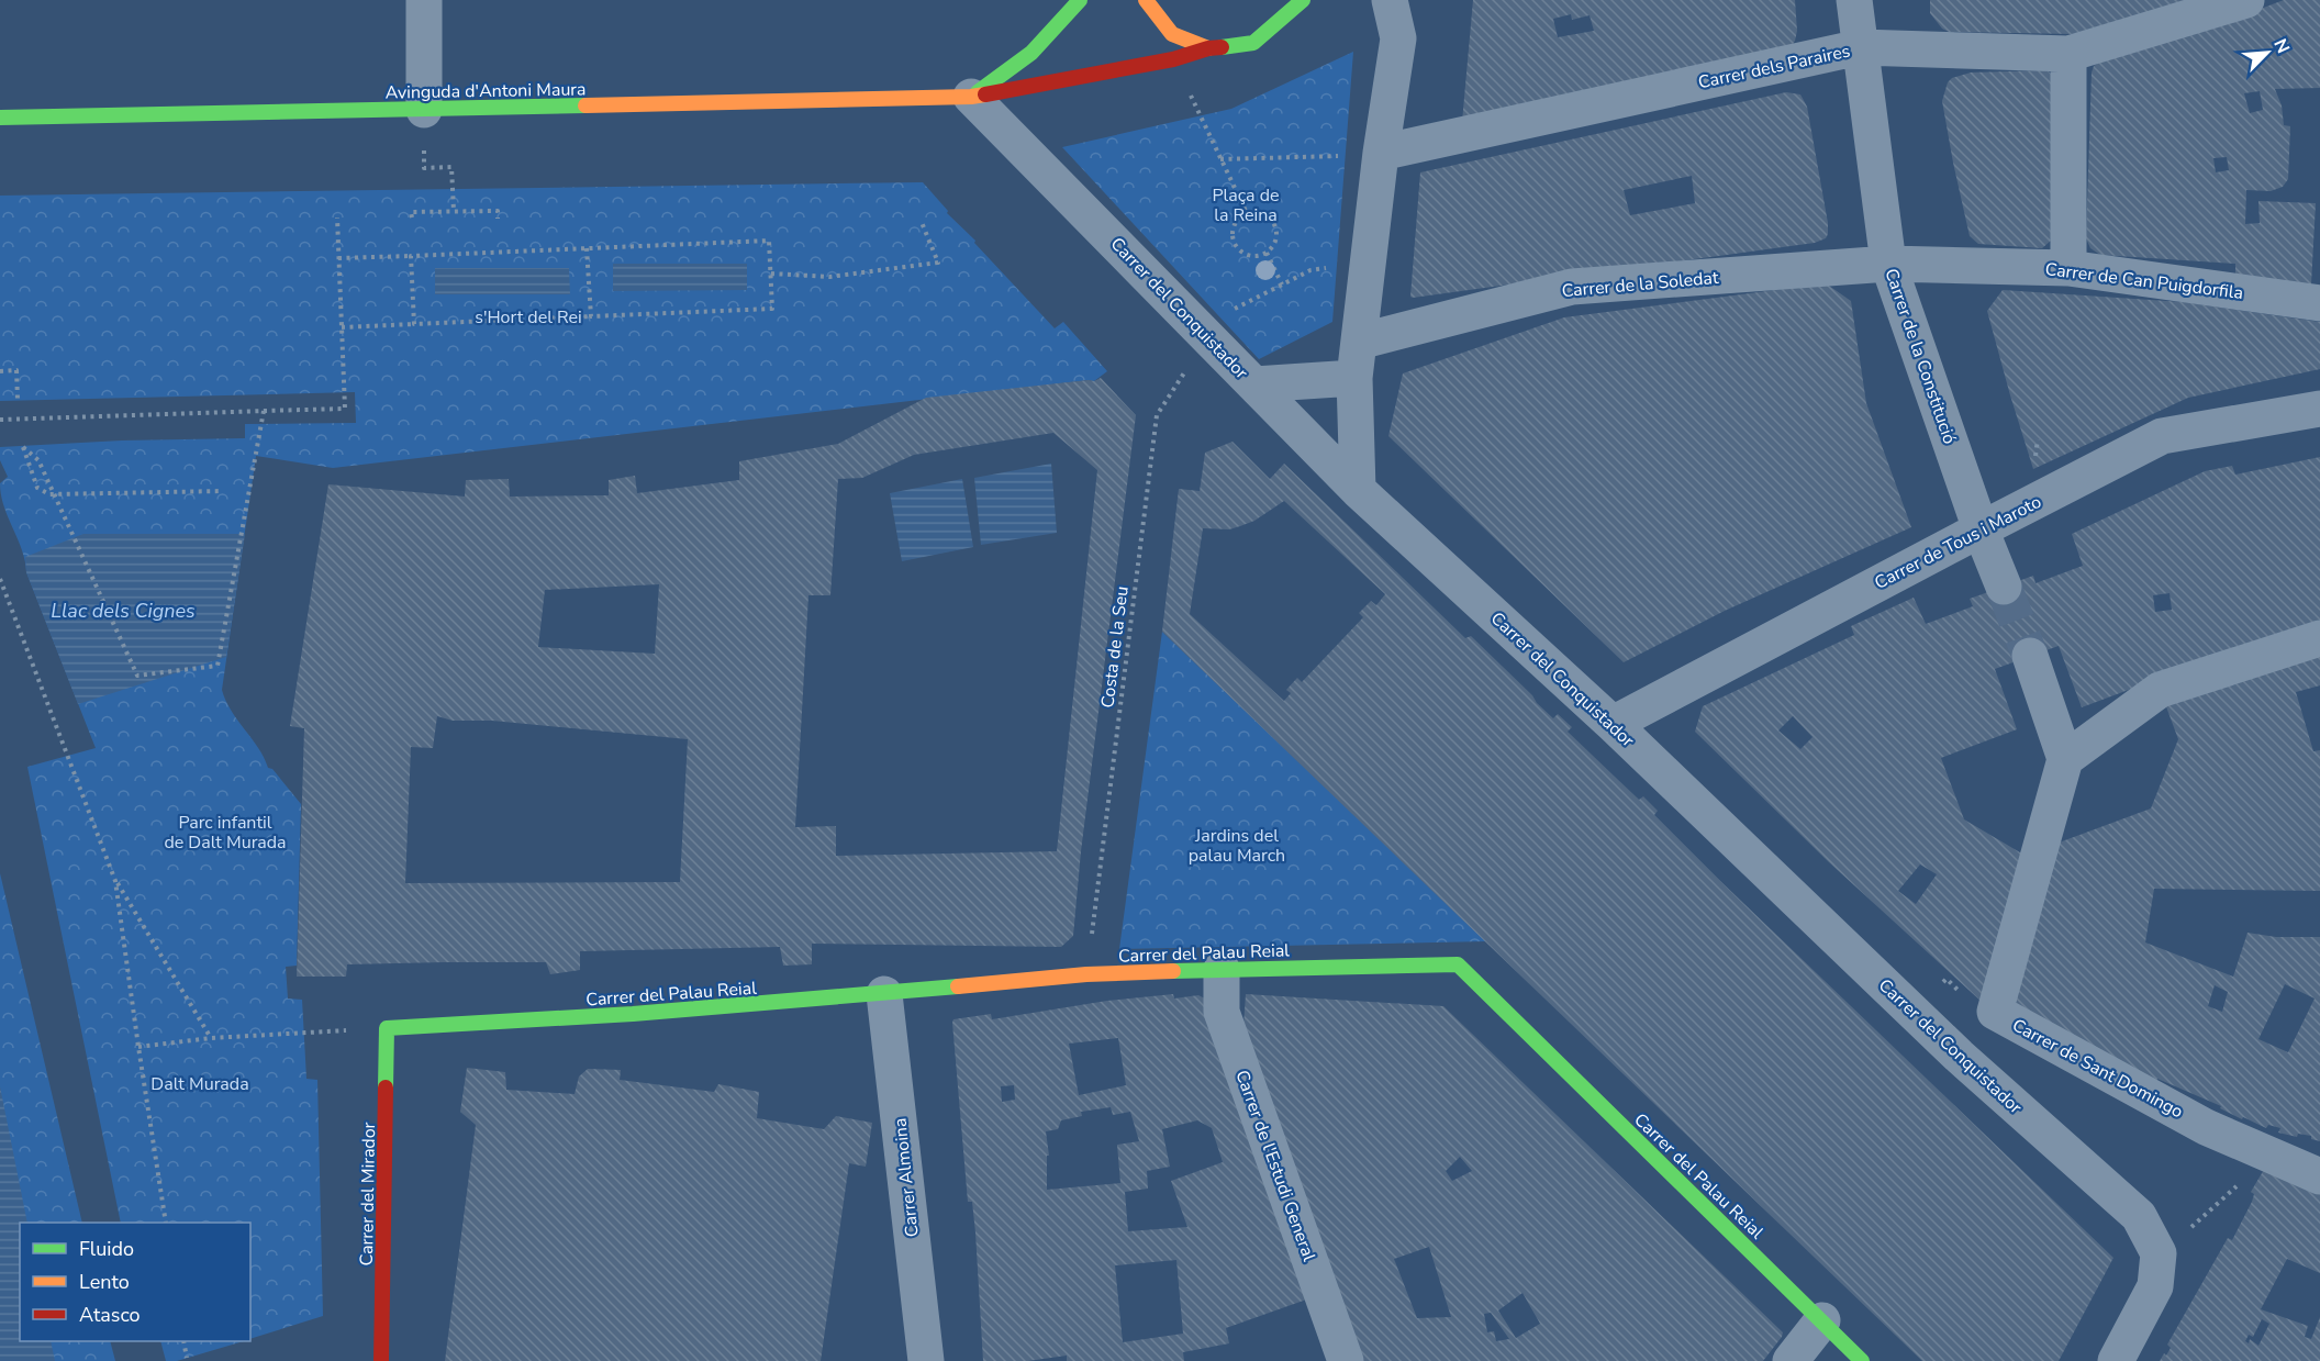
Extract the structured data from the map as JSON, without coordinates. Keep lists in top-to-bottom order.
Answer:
{
  "streets": {
    "street": [
      "Carrer dels Paraires",
      "Avinguda d'Antoni Maura",
      "Carrer de Can Puigdorfila",
      "Carrer de la Soledat",
      "Carrer del Conquistador",
      "Carrer de la Constitució",
      "Carrer de Tous i Maroto",
      "Carrer del Palau Reial",
      "Carrer de Sant Domingo",
      "Carrer de l'Estudi General",
      "Carrer Almoina",
      "Carrer del Mirador"
    ],
    "path": ["Costa de la Seu"]
  },
  "crossings": [
    ["Carrer dels Paraires", "Carrer de la Constitució"],
    ["Avinguda d'Antoni Maura", "Carrer del Conquistador"],
    ["Carrer de Can Puigdorfila", "Carrer de la Soledat"],
    ["Carrer de Can Puigdorfila", "Carrer de la Constitució"],
    ["Carrer de la Soledat", "Carrer de la Constitució"],
    ["Carrer del Conquistador", "Carrer de Tous i Maroto"],
    ["Carrer del Conquistador", "Costa de la Seu"],
    ["Carrer de la Constitució", "Carrer de Tous i Maroto"],
    ["Costa de la Seu", "Carrer del Palau Reial"],
    ["Carrer del Palau Reial", "Carrer de l'Estudi General"],
    ["Carrer del Palau Reial", "Carrer Almoina"],
    ["Carrer del Palau Reial", "Carrer del Mirador"]
  ],
  "water": ["Llac dels Cignes"],
  "parks": [
    "Plaça de la Reina",
    "s'Hort del Rei",
    "Parc infantil de Dalt Murada",
    "Jardins del palau March",
    "Dalt Murada"
  ],
  "legend": ["Fluido", "Lento", "Atasco"],
  "north": "top right"
}
